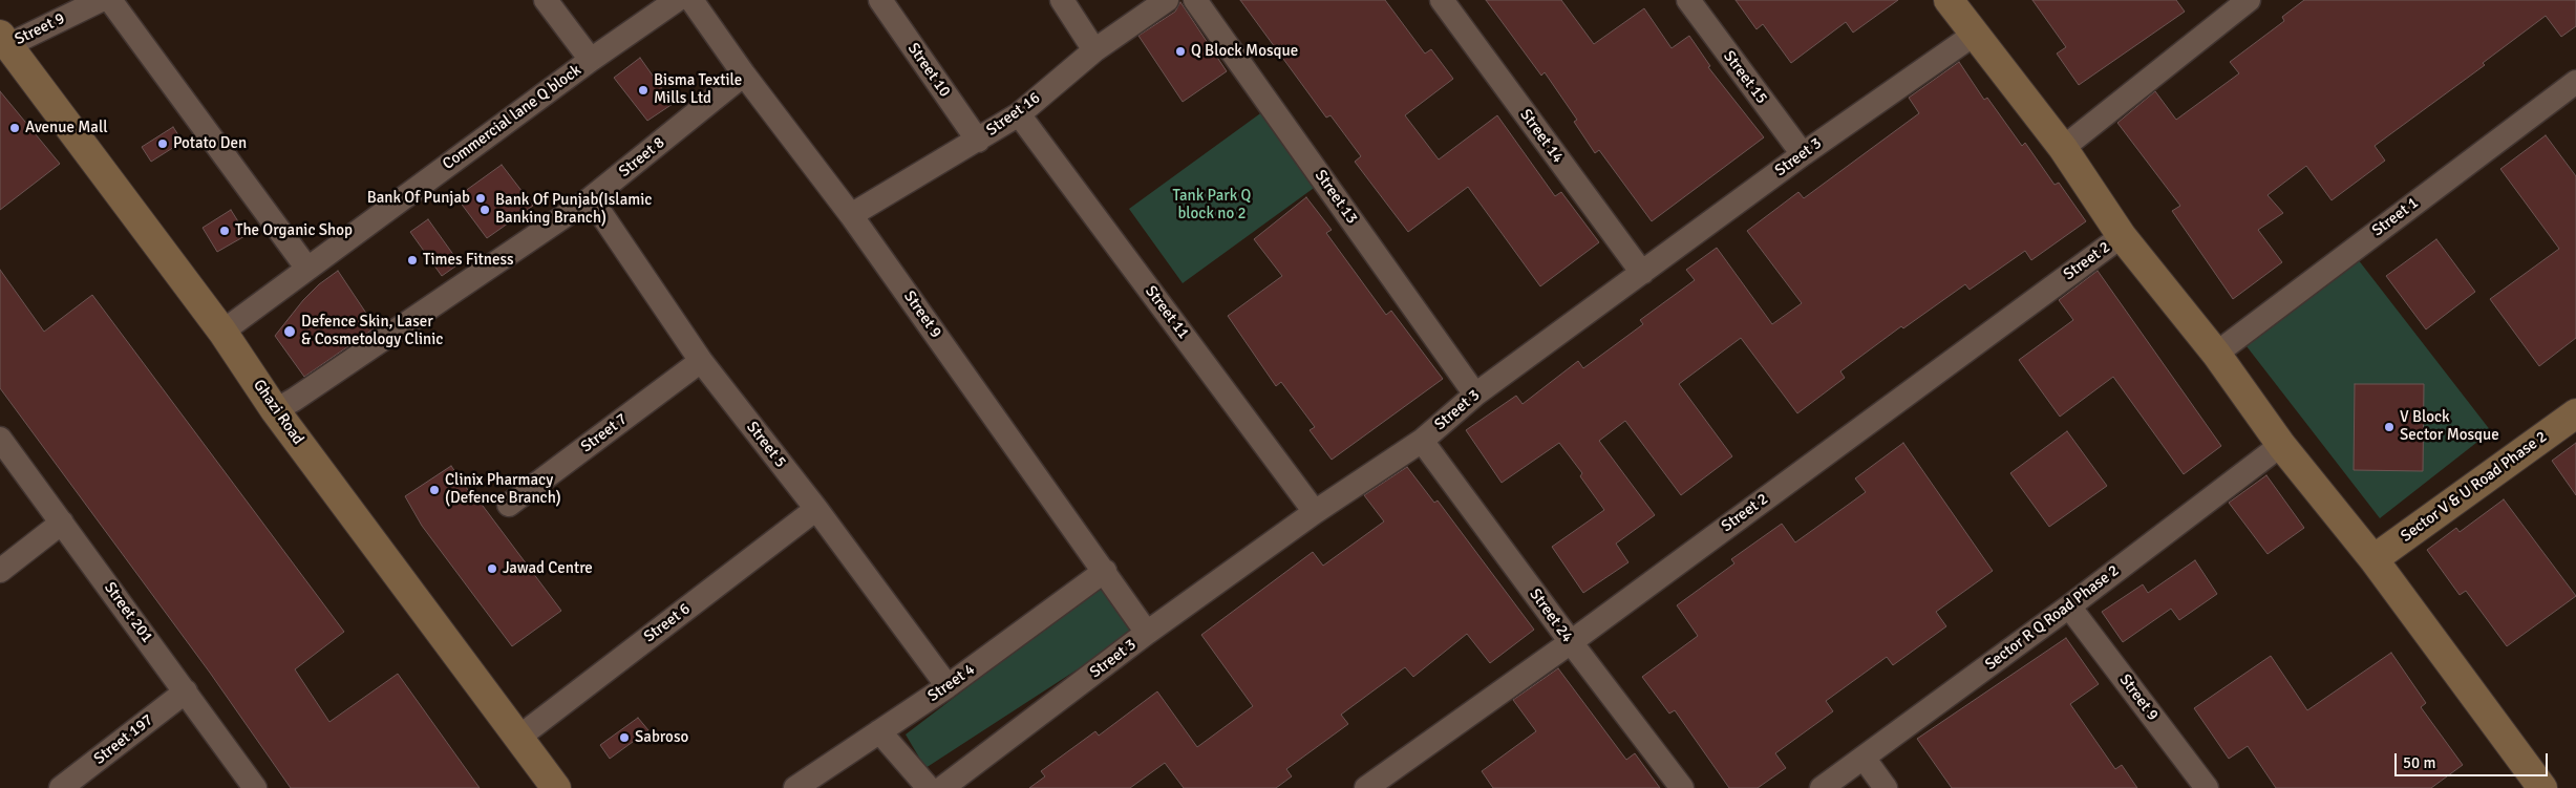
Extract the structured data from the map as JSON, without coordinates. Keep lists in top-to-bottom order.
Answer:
{
  "streets": {
    "street": [
      "Street 9",
      "Street 10",
      "Street 15",
      "Street 16",
      "Commercial lane Q block",
      "Street 14",
      "Street 8",
      "Street 3",
      "Street 13",
      "Street 1",
      "Street 2",
      "Street 11",
      "Ghazi Road",
      "Street 7",
      "Street 5",
      "Sector V & U Road Phase 2",
      "Street 201",
      "Street 24",
      "Sector R Q Road Phase 2",
      "Street 6",
      "Street 4",
      "Street 197"
    ]
  },
  "crossings": [
    ["Street 9", "Street 16"],
    ["Street 9", "Street 8"],
    ["Street 9", "Street 3"],
    ["Street 9", "Ghazi Road"],
    ["Street 9", "Sector R Q Road Phase 2"],
    ["Street 9", "Street 4"],
    ["Street 10", "Street 16"],
    ["Street 15", "Street 3"],
    ["Street 16", "Street 11"],
    ["Commercial lane Q block", "Ghazi Road"],
    ["Street 14", "Street 3"],
    ["Street 8", "Ghazi Road"],
    ["Street 8", "Street 5"],
    ["Street 3", "Street 13"],
    ["Street 3", "Street 11"],
    ["Street 3", "Street 24"],
    ["Street 2", "Street 24"],
    ["Ghazi Road", "Street 6"],
    ["Street 7", "Street 5"],
    ["Street 5", "Street 6"],
    ["Street 5", "Street 4"],
    ["Street 201", "Street 197"]
  ],
  "parks": ["Tank Park Q block no 2"],
  "places": [
    "Q Block Mosque",
    "Bisma Textile Mills Ltd",
    "Avenue Mall",
    "Potato Den",
    "Bank Of Punjab",
    "Bank Of Punjab(Islamic Banking Branch)",
    "The Organic Shop",
    "Times Fitness",
    "Defence Skin, Laser & Cosmetology Clinic",
    "V Block Sector Mosque",
    "Clinix Pharmacy (Defence Branch)",
    "Jawad Centre",
    "Sabroso"
  ],
  "scale_bar": "50 m"
}
